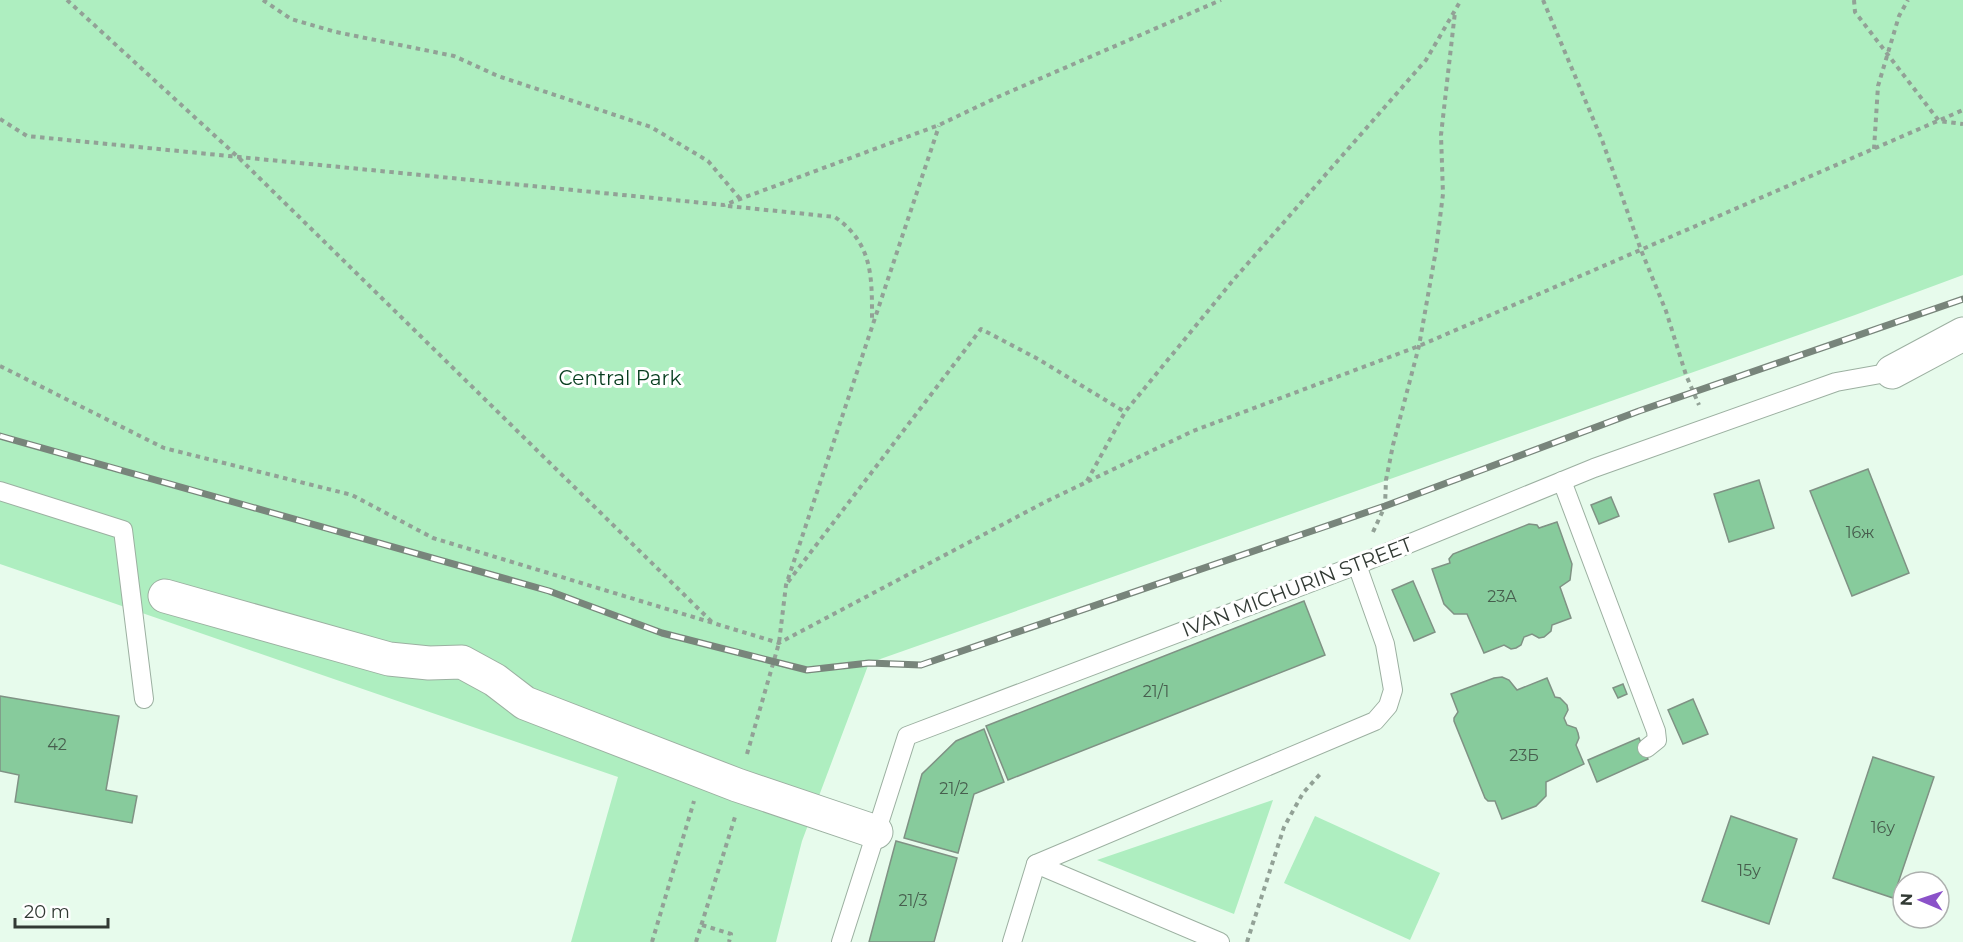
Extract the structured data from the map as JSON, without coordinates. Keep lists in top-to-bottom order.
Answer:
{
  "streets": {
    "lane": ["IVAN MICHURIN STREET"]
  },
  "parks": ["Central Park"],
  "house_numbers": [
    "16ж",
    "23A",
    "21/1",
    "42",
    "23Б",
    "21/2",
    "16у",
    "15у",
    "21/3"
  ],
  "scale_bar": "20 m",
  "north": "left"
}
